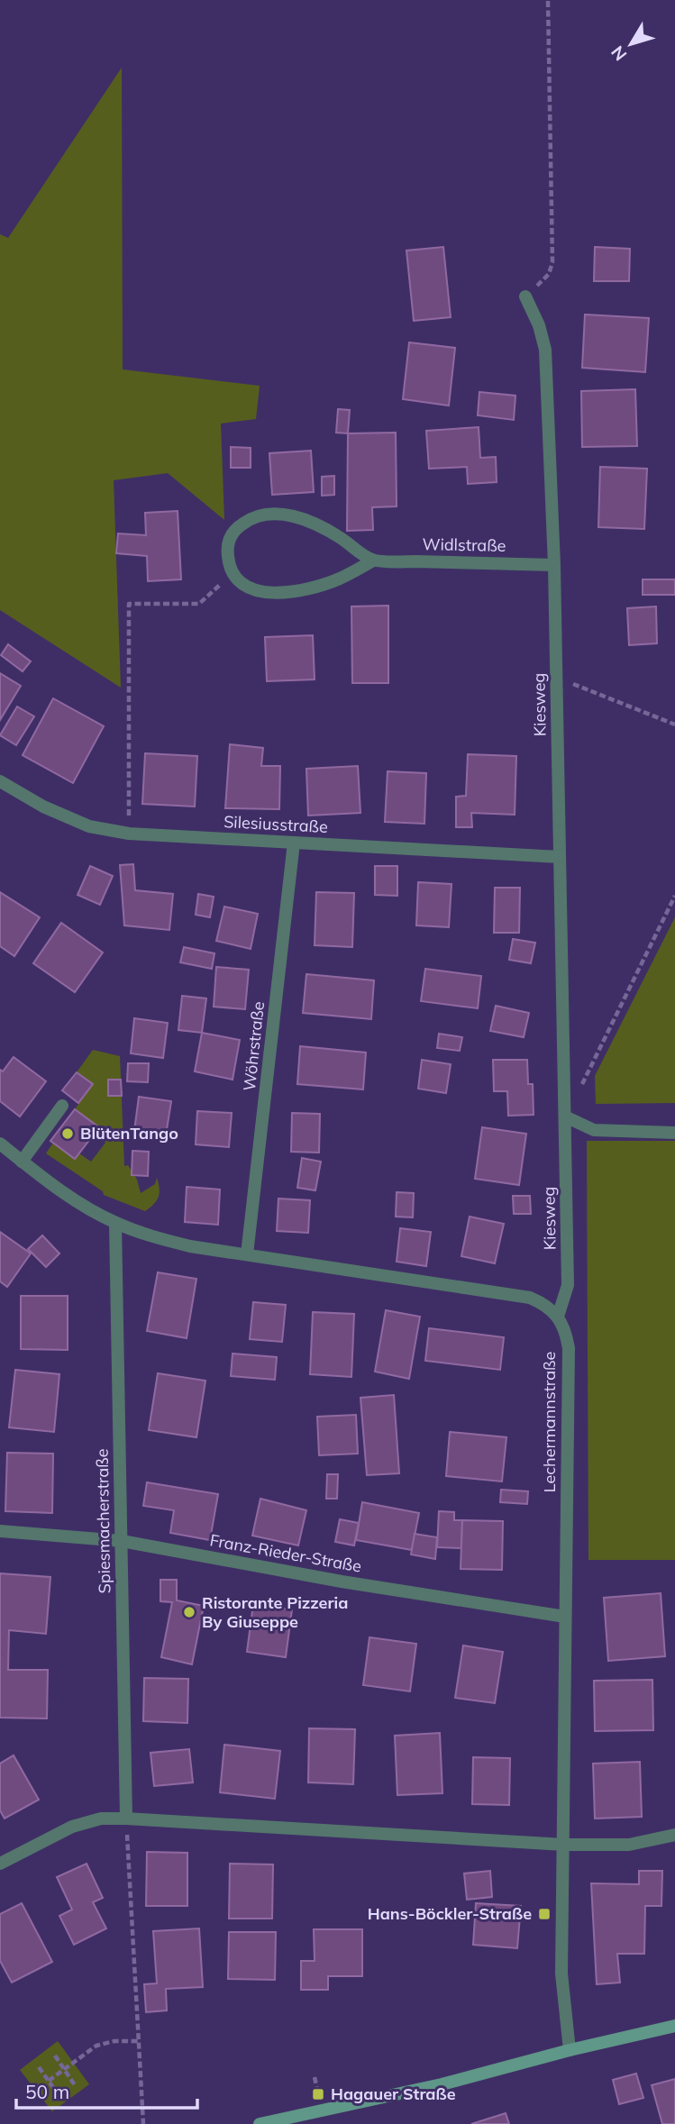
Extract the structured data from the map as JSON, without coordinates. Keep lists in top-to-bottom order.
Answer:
{
  "streets": {
    "street": [
      "Widlstraße",
      "Kiesweg",
      "Silesiusstraße",
      "Wöhrstraße",
      "Lechermannstraße",
      "Spiesmacherstraße",
      "Franz-Rieder-Straße"
    ]
  },
  "crossings": [
    ["Widlstraße", "Kiesweg"],
    ["Kiesweg", "Silesiusstraße"],
    ["Kiesweg", "Lechermannstraße"],
    ["Silesiusstraße", "Wöhrstraße"],
    ["Lechermannstraße", "Franz-Rieder-Straße"],
    ["Spiesmacherstraße", "Franz-Rieder-Straße"]
  ],
  "places": {
    "other": ["BlütenTango", "Ristorante Pizzeria By Giuseppe"],
    "transit": ["Hans-Böckler-Straße", "Hagauer Straße"]
  },
  "scale_bar": "50 m",
  "north": "bottom left"
}
